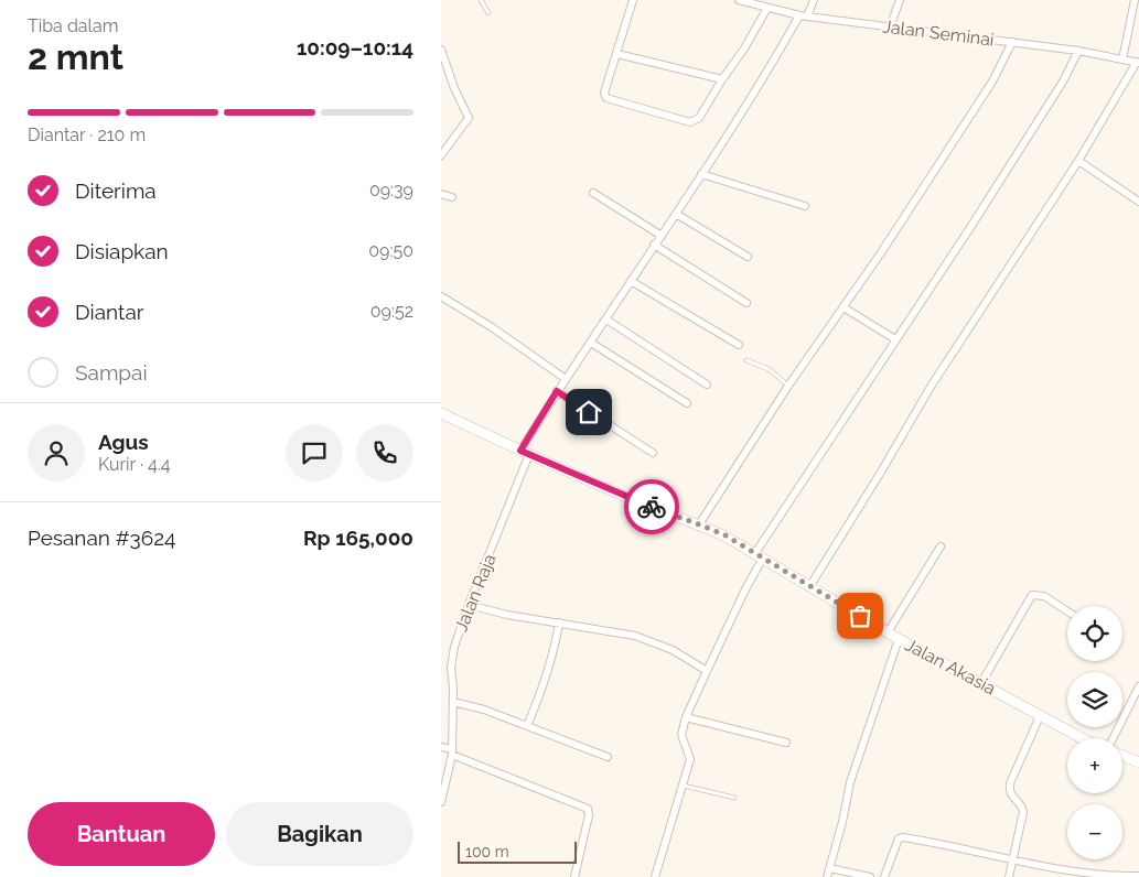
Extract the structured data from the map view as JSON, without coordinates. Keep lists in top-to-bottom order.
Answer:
{
  "streets": {
    "street": ["Jalan Seminai", "Jalan Raja", "Jalan Akasia"]
  },
  "crossings": [
    ["Jalan Seminai", "Jalan Raja"],
    ["Jalan Raja", "Jalan Akasia"]
  ],
  "scale_bar": "100 m",
  "page": {
    "heading": ["2 mnt", "Tiba dalam", "10:09–10:14"],
    "panel": [
      "Agus",
      "Kurir · 4.4",
      "Pesanan #3624",
      "Rp 165,000"
    ],
    "bar": "Diantar · 210 m",
    "list": [
      ["Diterima", "09:39"],
      ["Disiapkan", "09:50"],
      ["Diantar", "09:52"],
      "Sampai"
    ],
    "map_buttons": ["+", "−"],
    "buttons": ["Bantuan", "Bagikan"],
    "scale": "100 m"
  }
}
